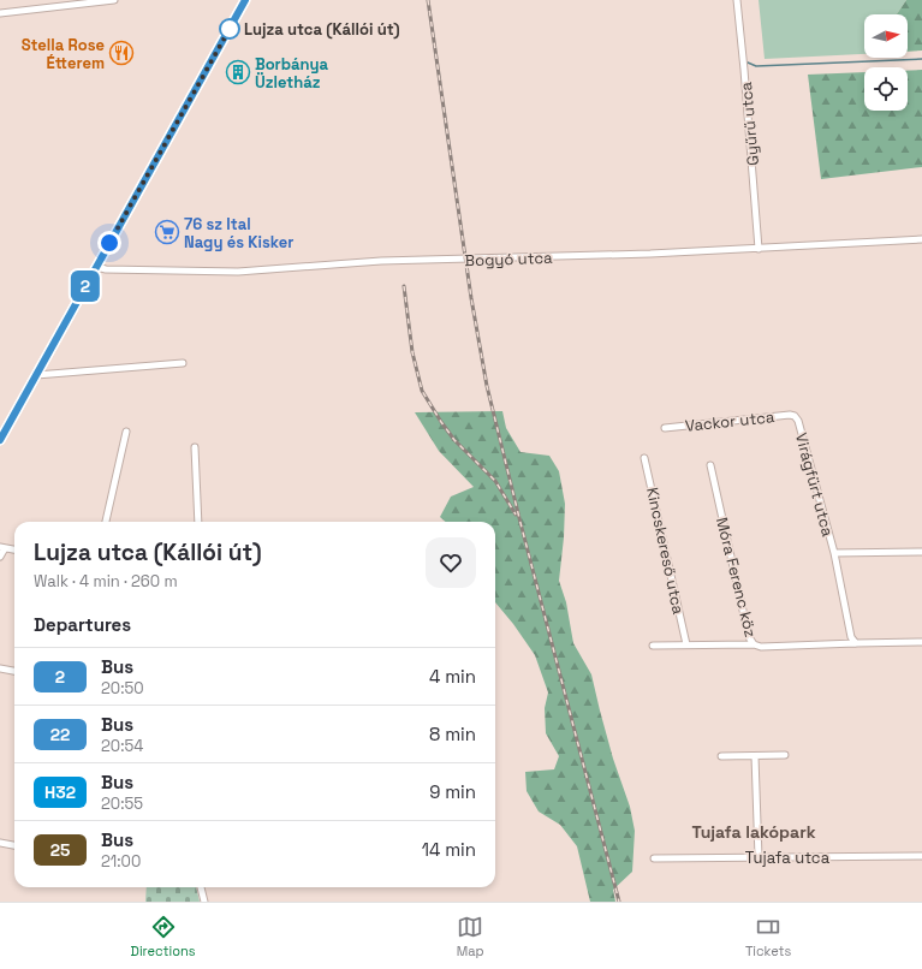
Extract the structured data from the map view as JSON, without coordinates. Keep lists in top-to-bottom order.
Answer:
{
  "streets": {
    "street": [
      "Gyűrű utca",
      "Bogyó utca",
      "Vackor utca",
      "Virágfürt utca",
      "Kincskereső utca",
      "Móra Ferenc köz",
      "Tujafa utca"
    ]
  },
  "crossings": [
    ["Gyűrű utca", "Bogyó utca"],
    ["Vackor utca", "Virágfürt utca"],
    ["Virágfürt utca", "Móra Ferenc köz"]
  ],
  "districts": ["Tujafa lakópark"],
  "places": {
    "other": ["Lujza utca (Kállói út)"],
    "restaurant": ["Stella Rose Étterem"],
    "building": ["Borbánya Üzletház"],
    "supermarket": ["76 sz Ital Nagy és Kisker"]
  },
  "lines": ["bus line 2"],
  "north": "right",
  "page": {
    "on_map": "2",
    "heading": [
      ["Lujza utca (Kállói út)", "Walk · 4 min · 260 m"],
      "Departures"
    ],
    "list": [
      {
        "mark": "2",
        "name": "Bus",
        "note": "20:50",
        "value": "4 min"
      },
      {
        "mark": "22",
        "name": "Bus",
        "note": "20:54",
        "value": "8 min"
      },
      {
        "mark": "H32",
        "name": "Bus",
        "note": "20:55",
        "value": "9 min"
      },
      {
        "mark": "25",
        "name": "Bus",
        "note": "21:00",
        "value": "14 min"
      }
    ],
    "tabs": ["Directions", "Map", "Tickets"]
  }
}
